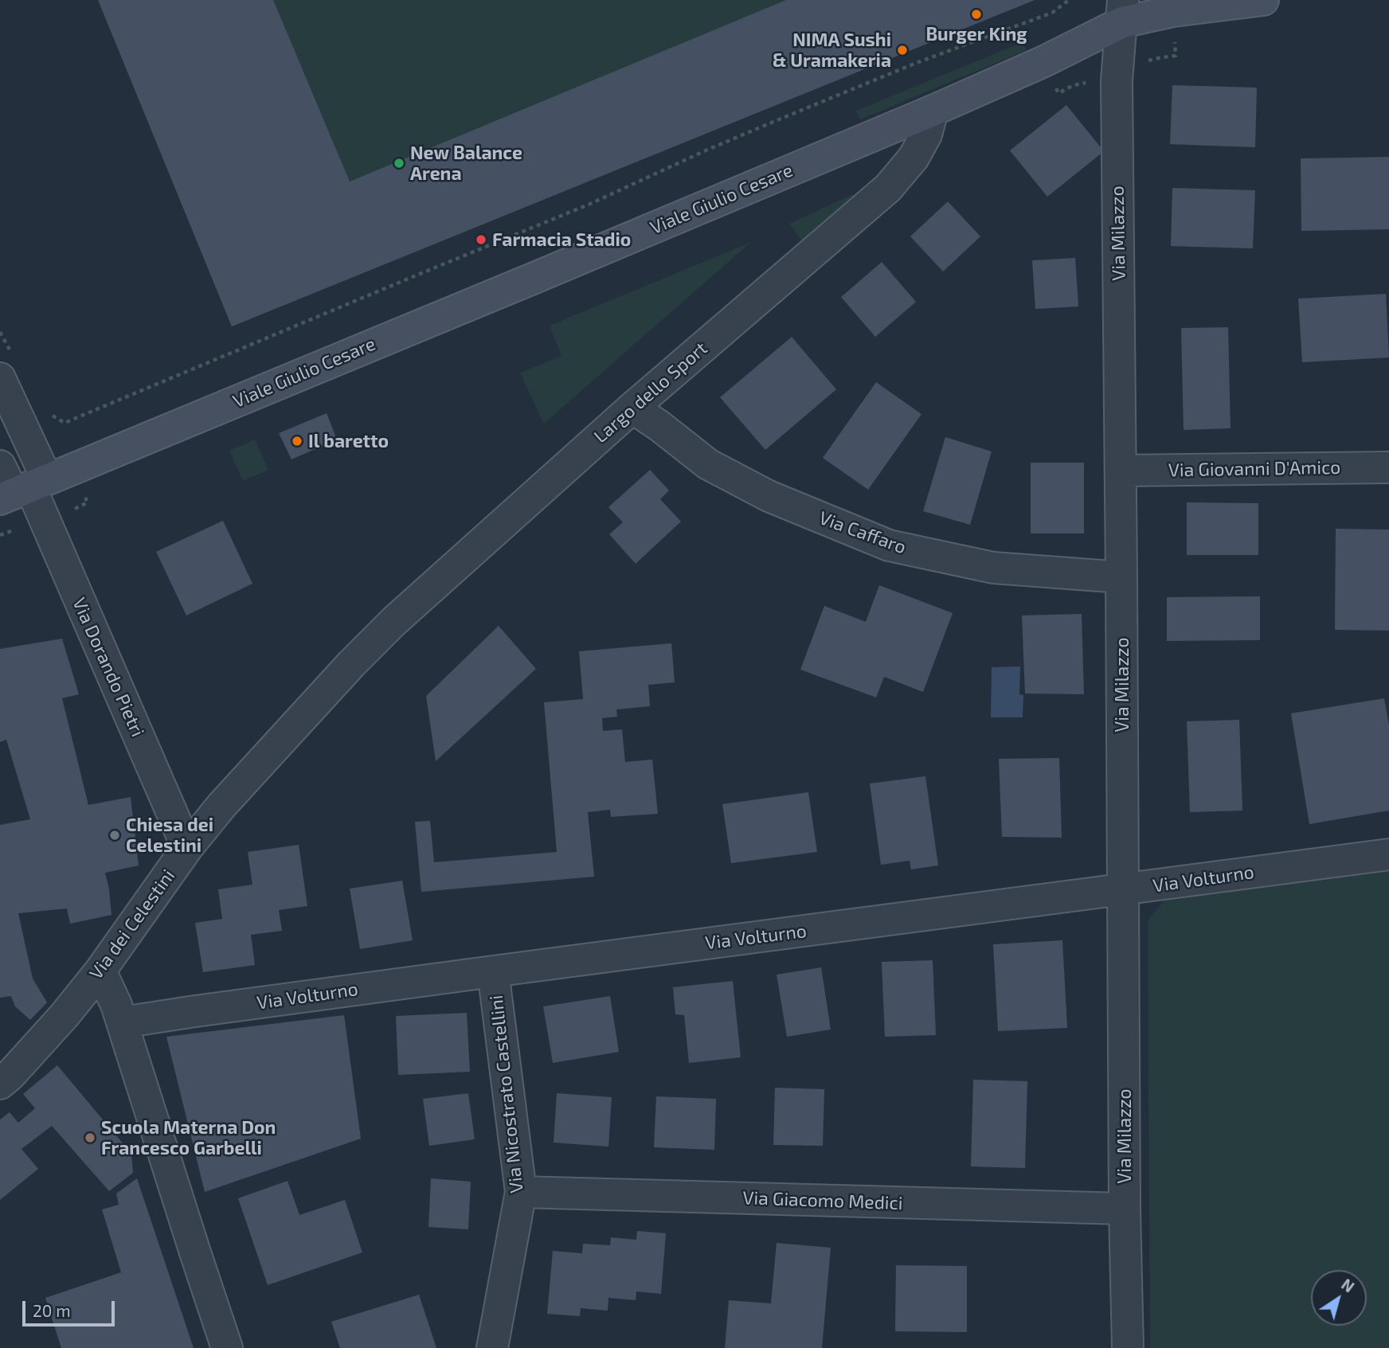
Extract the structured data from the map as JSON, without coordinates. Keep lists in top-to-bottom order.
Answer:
{
  "streets": {
    "street": [
      "Viale Giulio Cesare",
      "Via Milazzo",
      "Largo dello Sport",
      "Via Giovanni D'Amico",
      "Via Caffaro",
      "Via Dorando Pietri",
      "Via Volturno",
      "Via dei Celestini",
      "Via Nicostrato Castellini",
      "Via Giacomo Medici"
    ]
  },
  "crossings": [
    ["Viale Giulio Cesare", "Via Milazzo"],
    ["Viale Giulio Cesare", "Largo dello Sport"],
    ["Viale Giulio Cesare", "Via Dorando Pietri"],
    ["Via Milazzo", "Via Giovanni D'Amico"],
    ["Via Milazzo", "Via Caffaro"],
    ["Via Milazzo", "Via Volturno"],
    ["Via Milazzo", "Via Giacomo Medici"],
    ["Largo dello Sport", "Via Caffaro"],
    ["Largo dello Sport", "Via dei Celestini"],
    ["Via Dorando Pietri", "Via dei Celestini"],
    ["Via Volturno", "Via Nicostrato Castellini"],
    ["Via Nicostrato Castellini", "Via Giacomo Medici"]
  ],
  "places": [
    "Burger King",
    "NIMA Sushi & Uramakeria",
    "New Balance Arena",
    "Farmacia Stadio",
    "Il baretto",
    "Chiesa dei Celestini",
    "Scuola Materna Don Francesco Garbelli"
  ],
  "scale_bar": "20 m",
  "north": "top right"
}
